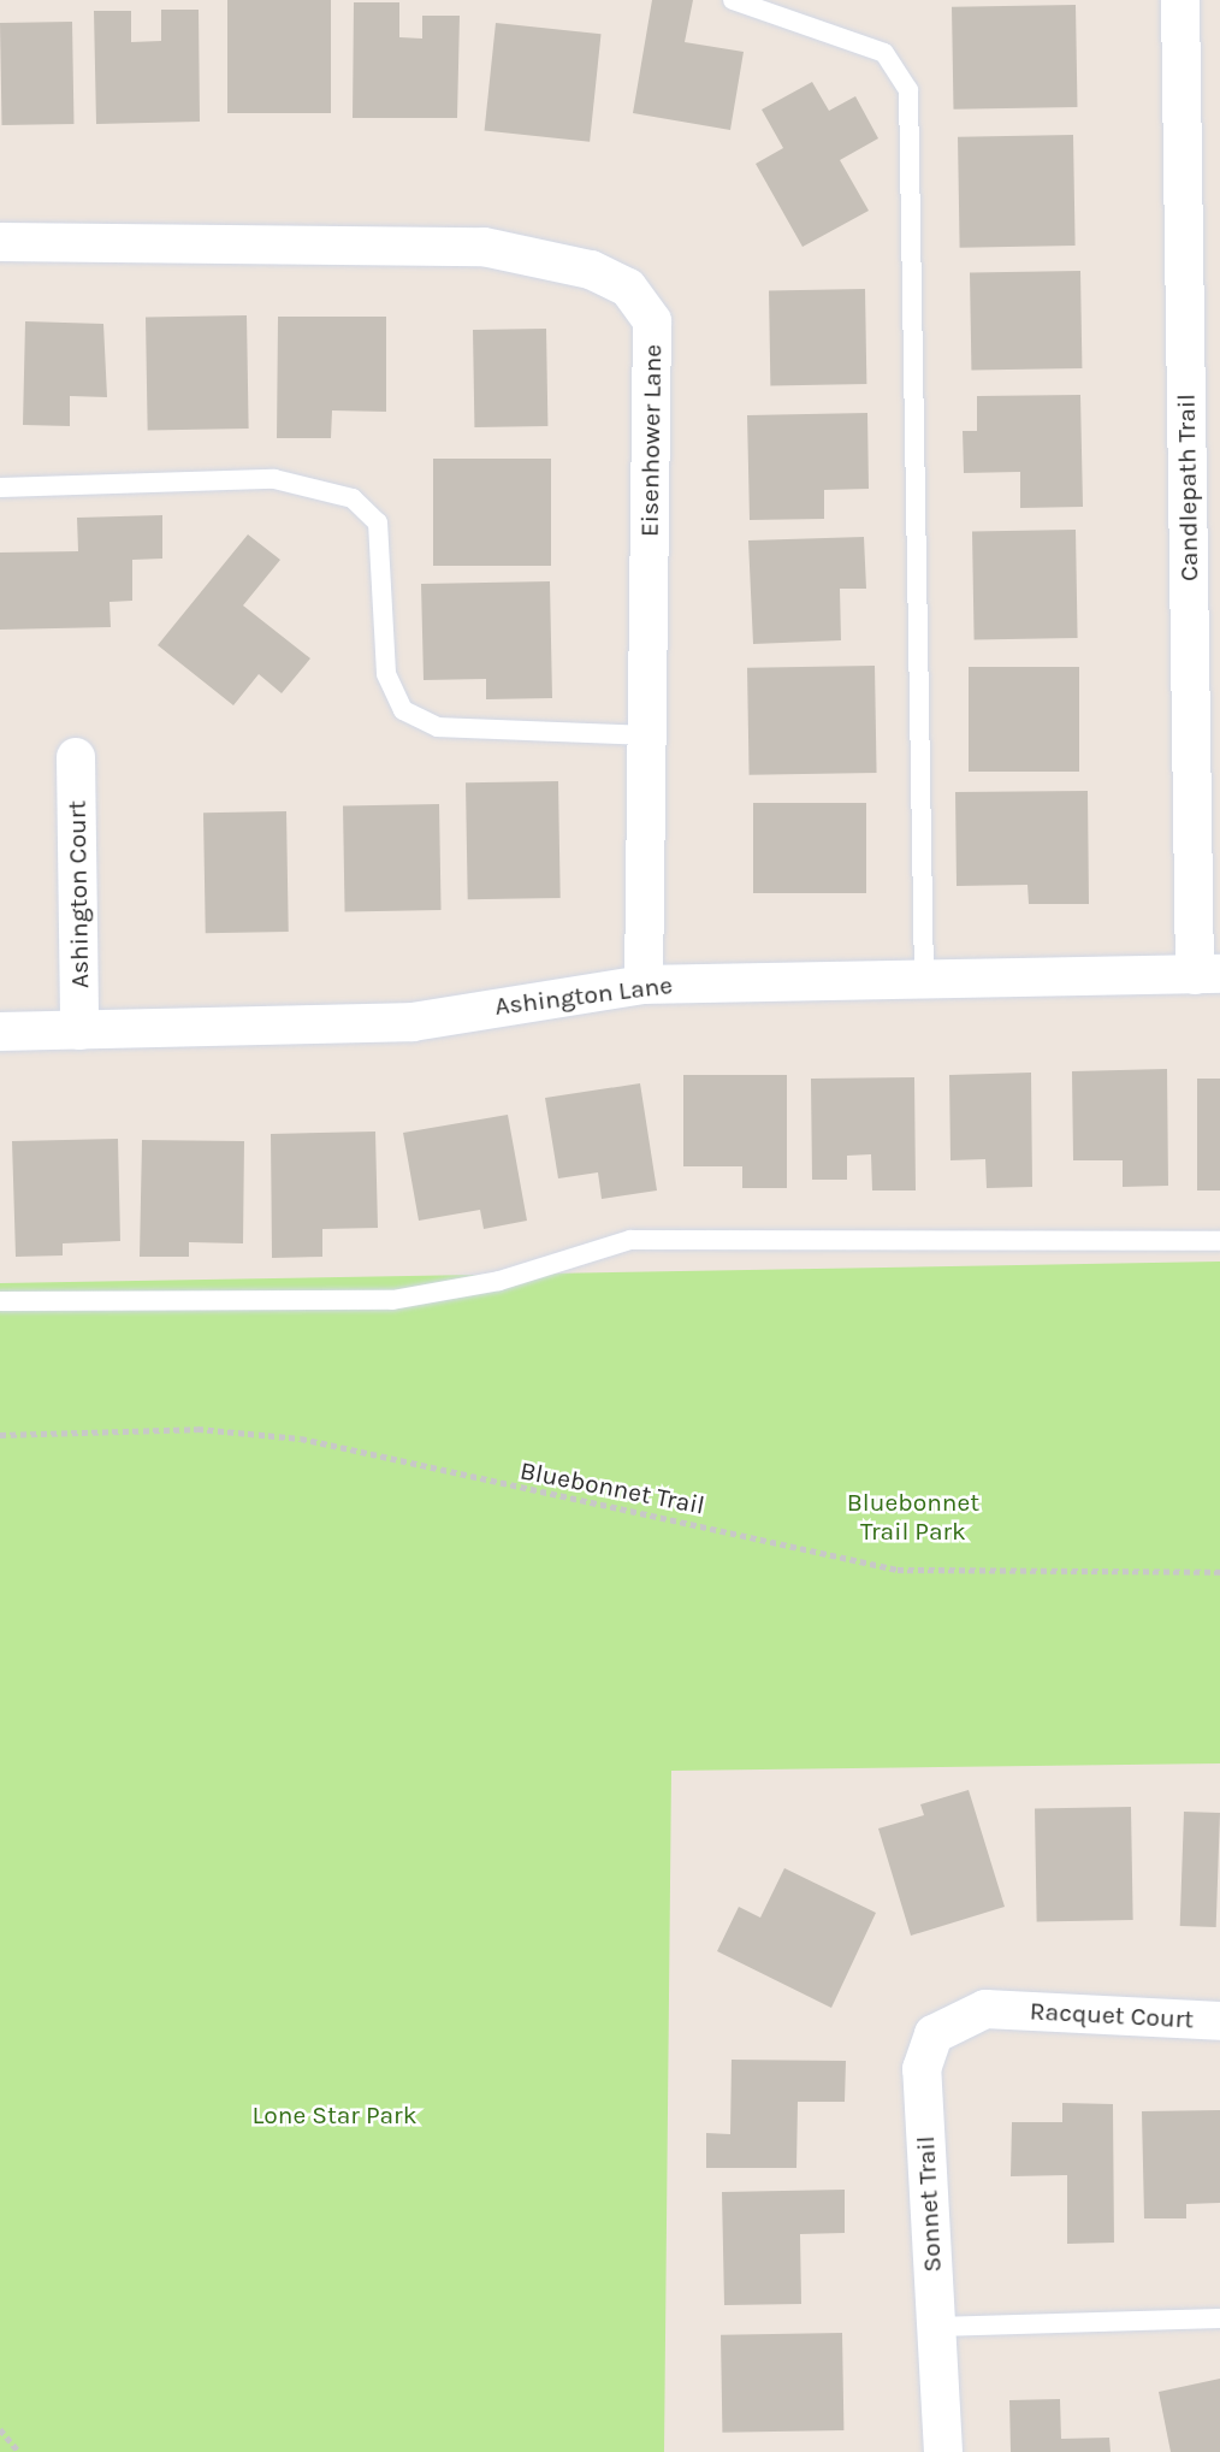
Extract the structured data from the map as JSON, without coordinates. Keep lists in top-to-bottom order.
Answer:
{
  "streets": {
    "street": [
      "Eisenhower Lane",
      "Candlepath Trail",
      "Ashington Court",
      "Ashington Lane",
      "Racquet Court",
      "Sonnet Trail"
    ],
    "path": ["Bluebonnet Trail"]
  },
  "crossings": [
    ["Eisenhower Lane", "Ashington Lane"],
    ["Candlepath Trail", "Ashington Lane"],
    ["Ashington Court", "Ashington Lane"],
    ["Racquet Court", "Sonnet Trail"]
  ],
  "parks": ["Bluebonnet Trail Park", "Lone Star Park"]
}
